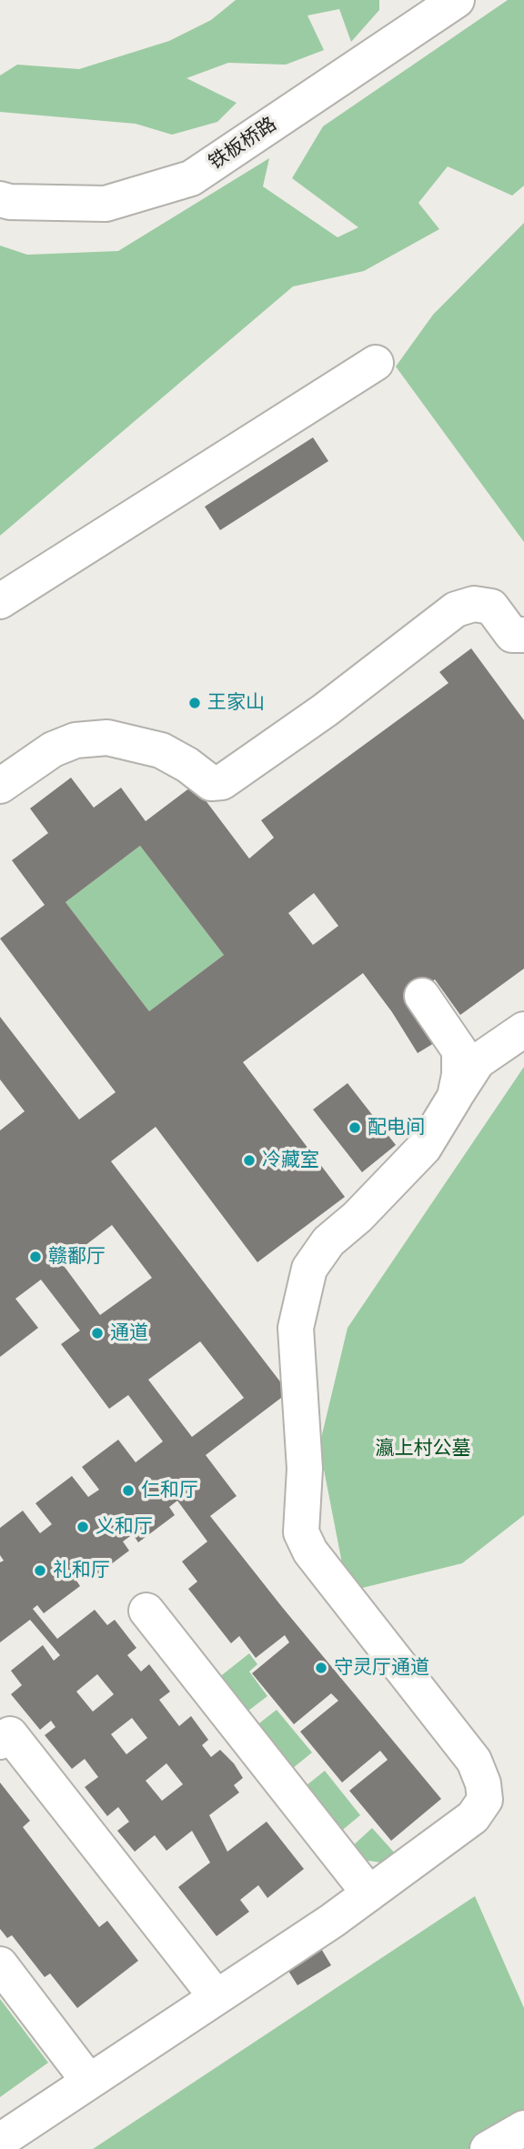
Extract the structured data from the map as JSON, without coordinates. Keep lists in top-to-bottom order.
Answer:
{
  "streets": {
    "street": ["铁板桥路"]
  },
  "parks": ["瀛上村公墓"],
  "places": [
    "王家山",
    "配电间",
    "冷藏室",
    "赣鄱厅",
    "通道",
    "仁和厅",
    "义和厅",
    "礼和厅",
    "守灵厅通道"
  ]
}
